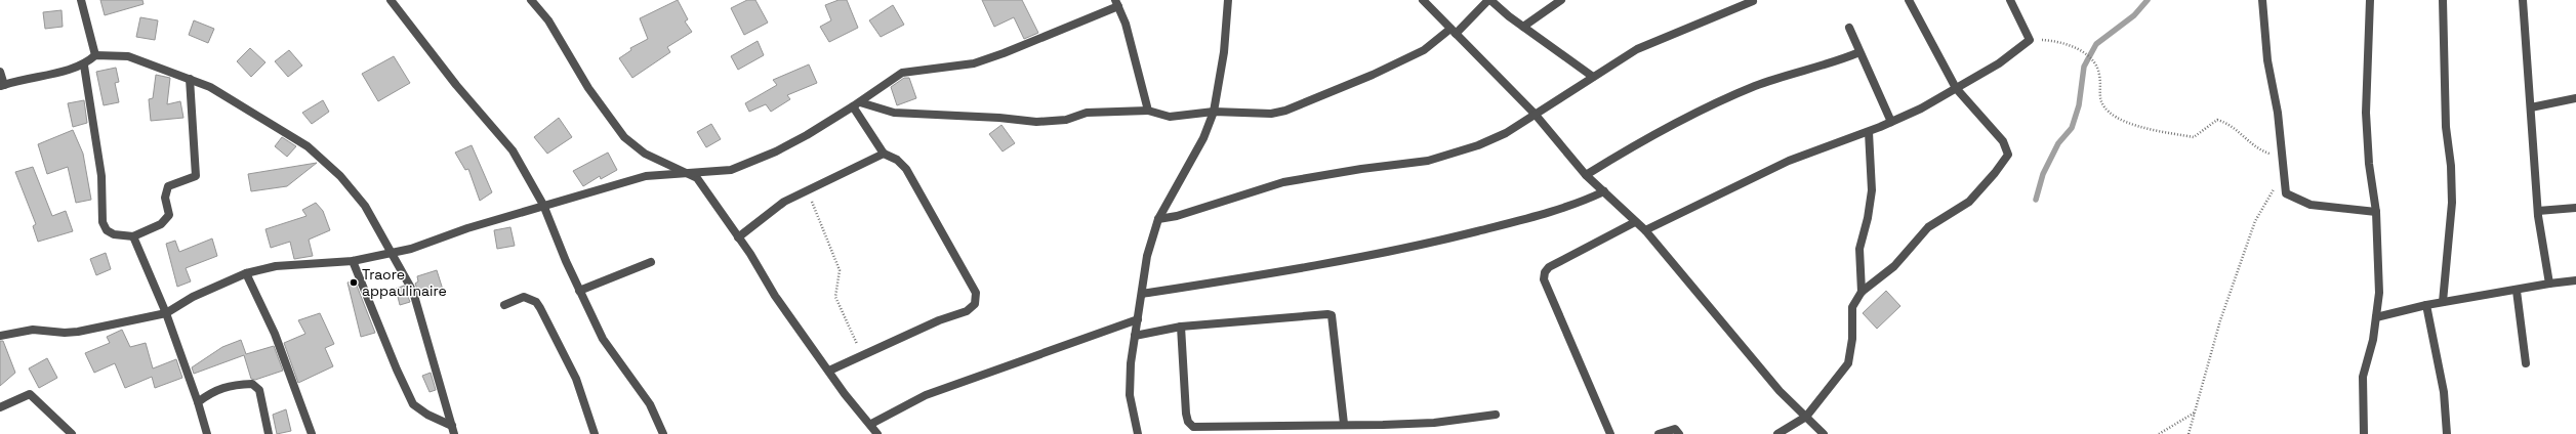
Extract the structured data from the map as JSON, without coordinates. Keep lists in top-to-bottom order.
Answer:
{
  "places": ["Traore appaulinaire"]
}
